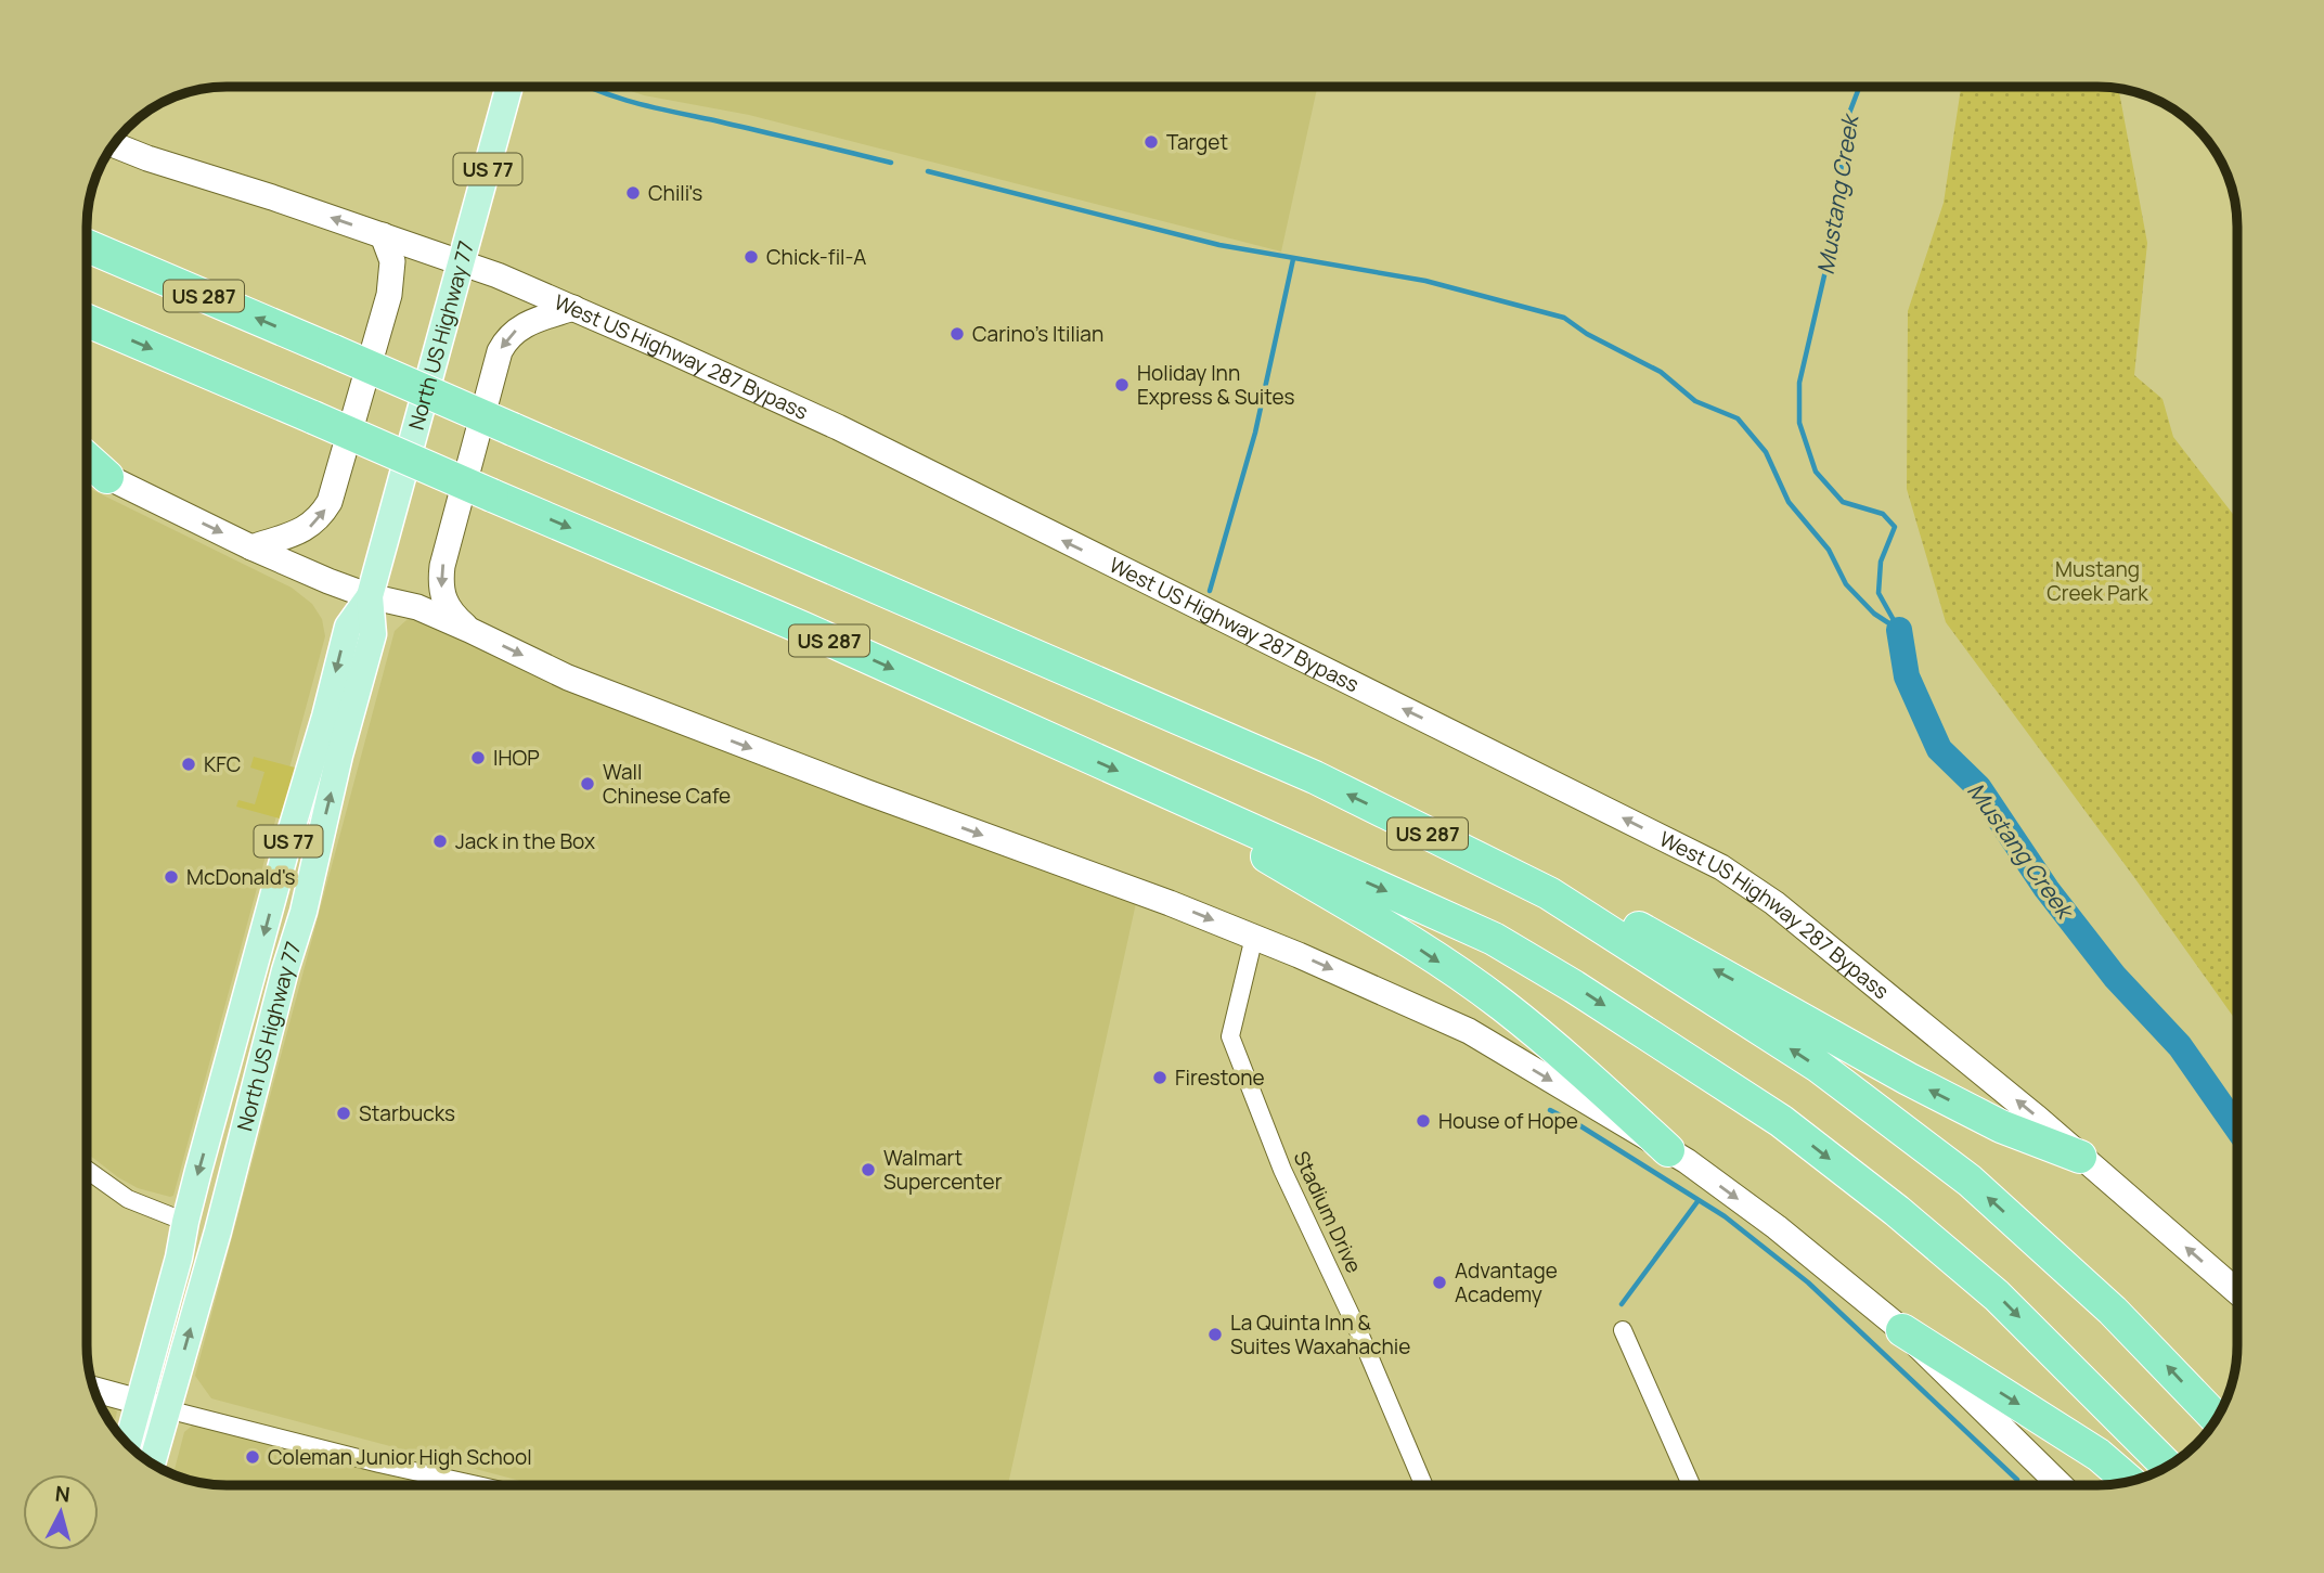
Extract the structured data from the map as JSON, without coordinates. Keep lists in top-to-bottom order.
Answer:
{
  "streets": {
    "highway": ["US 287"],
    "main road": ["US 77", "North US Highway 77", "West US Highway 287 Bypass"],
    "street": ["Stadium Drive"]
  },
  "crossings": [
    ["North US Highway 77", "West US Highway 287 Bypass"]
  ],
  "one_way": ["West US Highway 287 Bypass"],
  "water": ["Mustang Creek"],
  "parks": ["Mustang Creek Park"],
  "places": [
    "Target",
    "Chili's",
    "Chick-fil-A",
    "Carino's Itilian",
    "Holiday Inn Express & Suites",
    "IHOP",
    "KFC",
    "Wall Chinese Cafe",
    "Jack in the Box",
    "McDonald's",
    "Firestone",
    "Starbucks",
    "House of Hope",
    "Walmart Supercenter",
    "Advantage Academy",
    "La Quinta Inn & Suites Waxahachie",
    "Coleman Junior High School"
  ],
  "north": "top"
}
